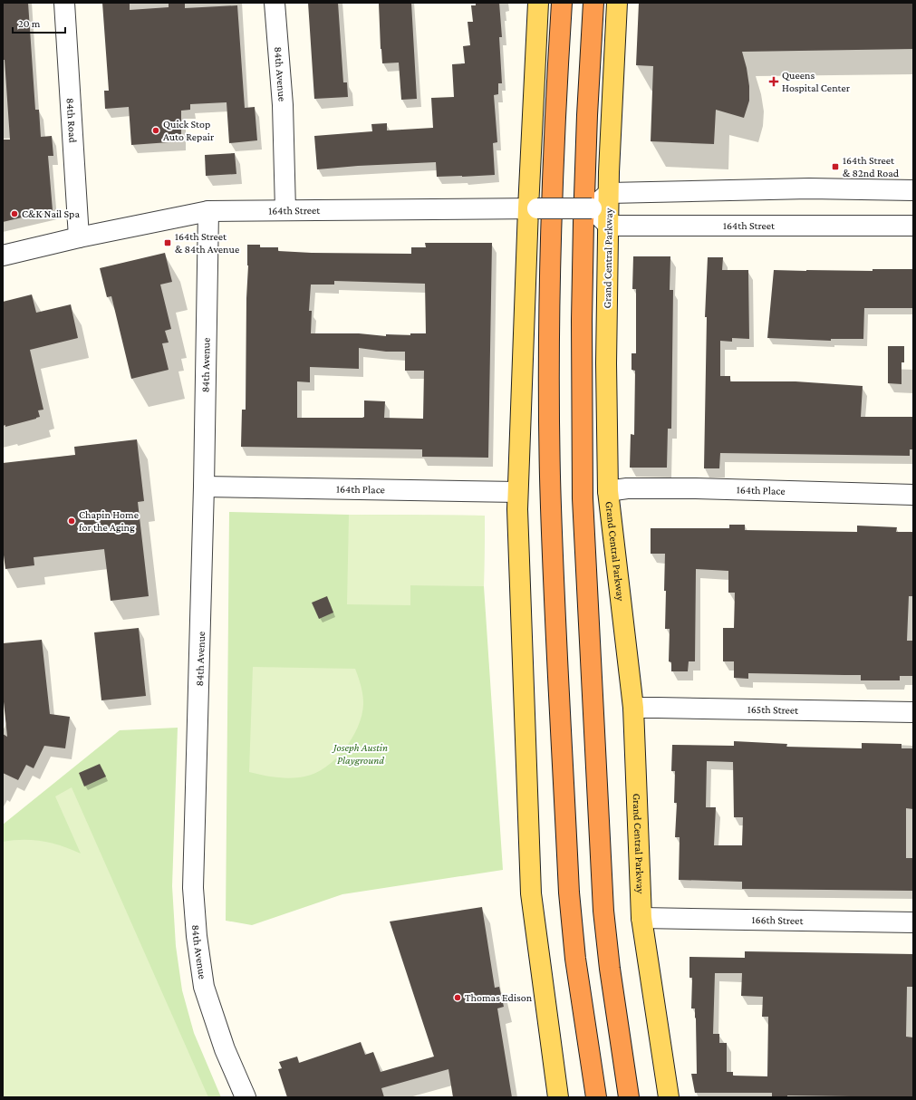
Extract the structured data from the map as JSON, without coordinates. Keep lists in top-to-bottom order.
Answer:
{
  "streets": {
    "main road": ["Grand Central Parkway"],
    "street": [
      "84th Avenue",
      "84th Road",
      "164th Street",
      "164th Place",
      "165th Street",
      "166th Street"
    ]
  },
  "crossings": [
    ["84th Avenue", "164th Street"],
    ["84th Avenue", "164th Place"],
    ["84th Road", "164th Street"],
    ["164th Street", "Grand Central Parkway"],
    ["Grand Central Parkway", "164th Place"],
    ["Grand Central Parkway", "165th Street"],
    ["Grand Central Parkway", "166th Street"]
  ],
  "parks": ["Joseph Austin Playground"],
  "places": {
    "health": ["Queens Hospital Center"],
    "other": [
      "Quick Stop Auto Repair",
      "C&K Nail Spa",
      "Chapin Home for the Aging",
      "Thomas Edison"
    ],
    "transit": ["164th Street & 82nd Road", "164th Street & 84th Avenue"]
  },
  "scale_bar": "20 m"
}
